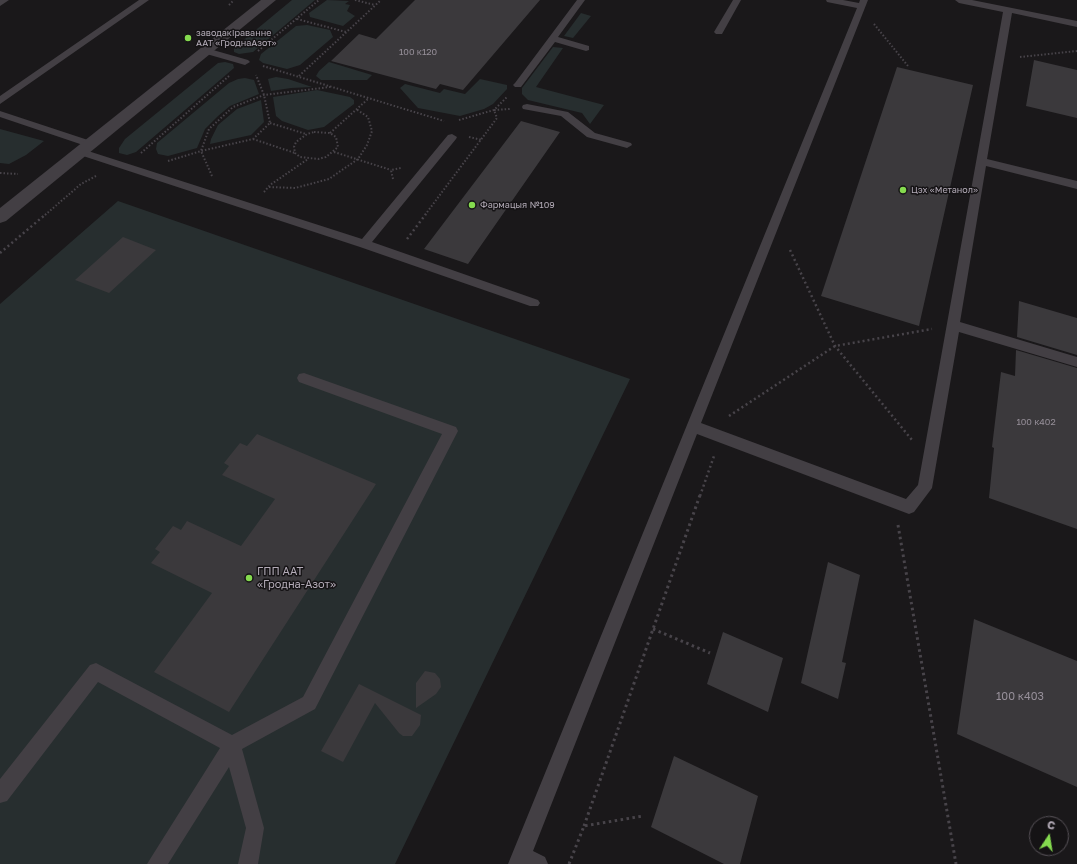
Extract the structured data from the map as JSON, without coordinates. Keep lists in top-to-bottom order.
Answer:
{
  "places": [
    "заводакіраванне ААТ «ГроднаАзот»",
    "Цэх «Метанол»",
    "Фармацыя №109",
    "ГПП ААТ «Гродна-Азот»"
  ],
  "house_numbers": ["100 к120", "100 к402", "100 к403"],
  "north": "top"
}
